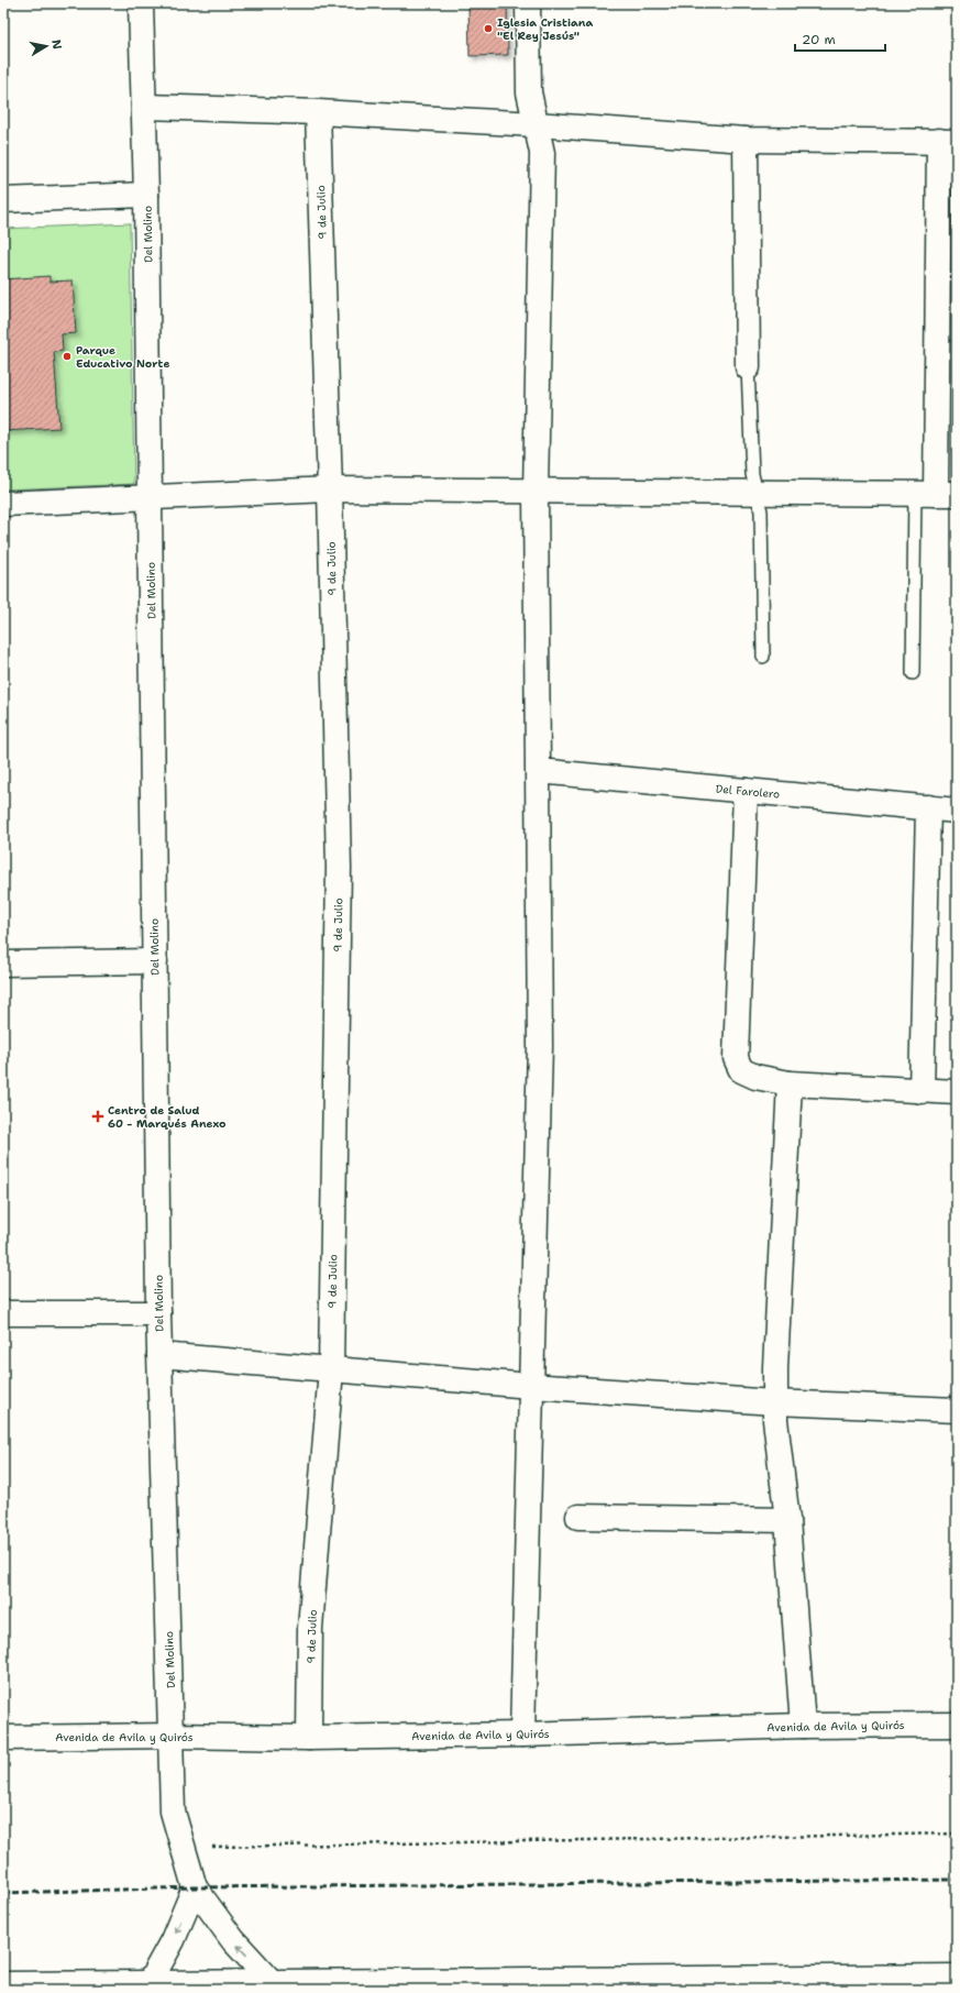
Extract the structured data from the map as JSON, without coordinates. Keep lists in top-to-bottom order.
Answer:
{
  "streets": {
    "street": [
      "9 de Julio",
      "Del Molino",
      "Del Farolero",
      "Avenida de Avila y Quirós"
    ]
  },
  "crossings": [
    ["9 de Julio", "Avenida de Avila y Quirós"],
    ["Del Molino", "Avenida de Avila y Quirós"]
  ],
  "places": {
    "other": ["Iglesia Cristiana \"El Rey Jesús\"", "Parque Educativo Norte"],
    "health": ["Centro de Salud 60 - Marqués Anexo"]
  },
  "scale_bar": "20 m",
  "north": "right"
}
